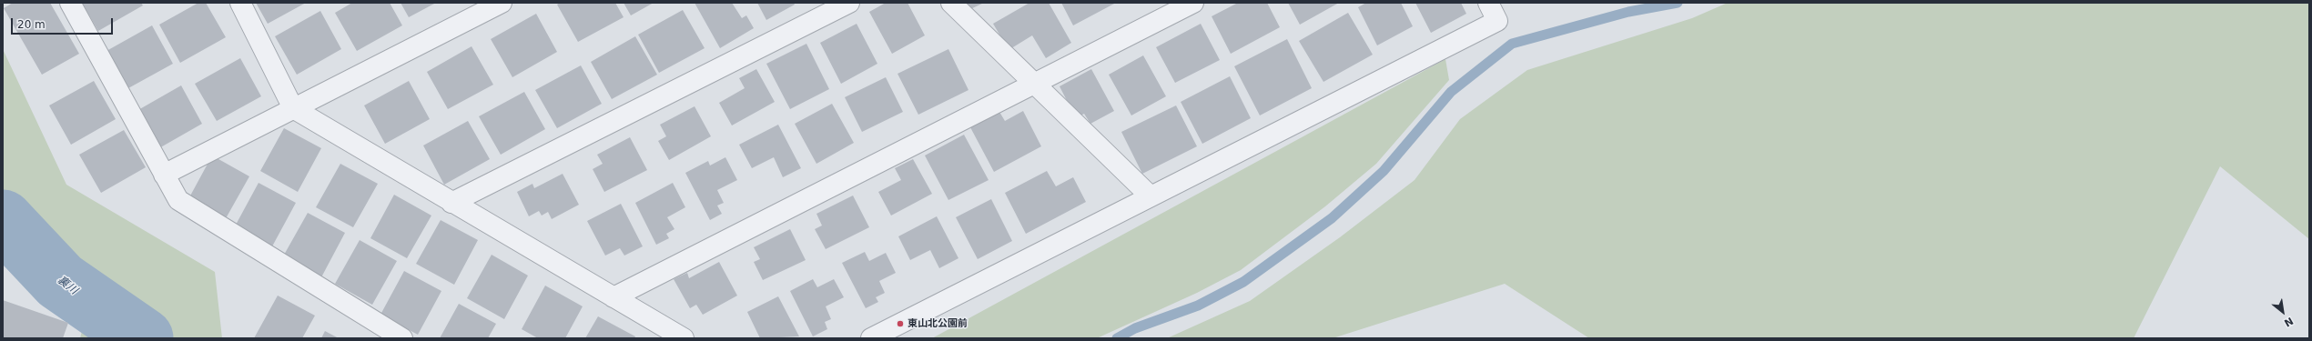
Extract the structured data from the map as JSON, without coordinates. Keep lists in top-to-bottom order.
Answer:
{
  "water": ["裏川"],
  "places": ["東山北公園前"],
  "scale_bar": "20 m",
  "north": "bottom right"
}
